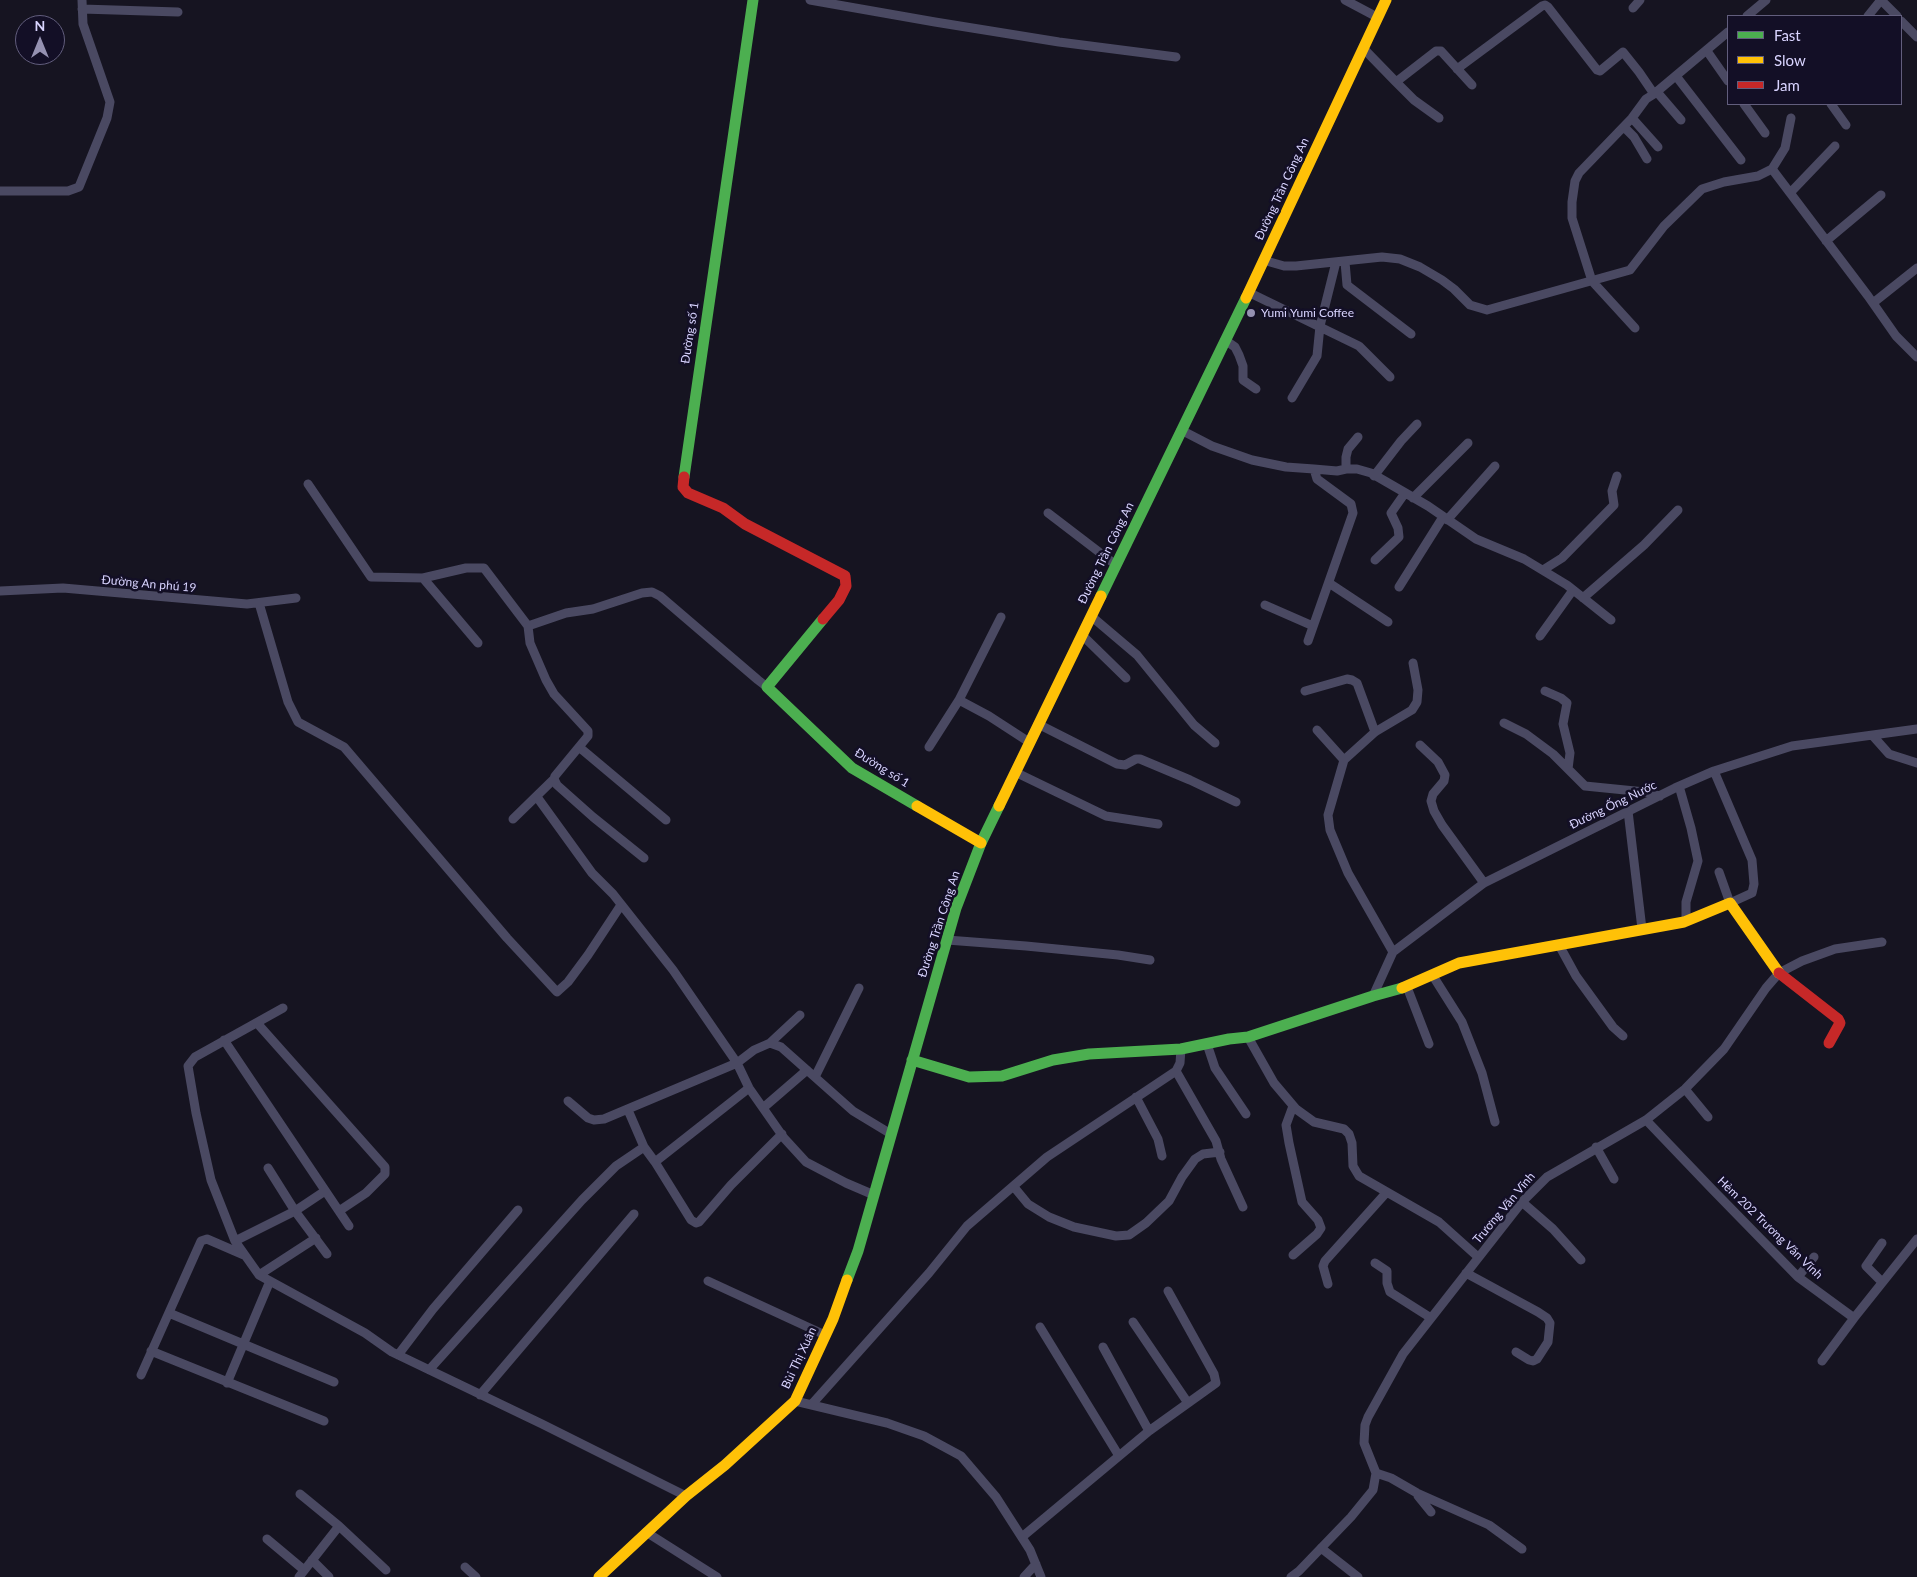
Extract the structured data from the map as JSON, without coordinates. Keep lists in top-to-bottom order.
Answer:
{
  "streets": {
    "street": [
      "Đường Trần Công An",
      "Đường số 1",
      "Đường An phú 19",
      "Đường Ống Nước",
      "Trương Văn Vĩnh",
      "Hẻm 202 Trương Văn Vĩnh",
      "Bùi Thị Xuân"
    ]
  },
  "crossings": [
    ["Đường Trần Công An", "Đường số 1"],
    ["Đường Trần Công An", "Bùi Thị Xuân"],
    ["Trương Văn Vĩnh", "Hẻm 202 Trương Văn Vĩnh"]
  ],
  "places": ["Yumi Yumi Coffee"],
  "legend": ["Fast", "Slow", "Jam"],
  "north": "top"
}
